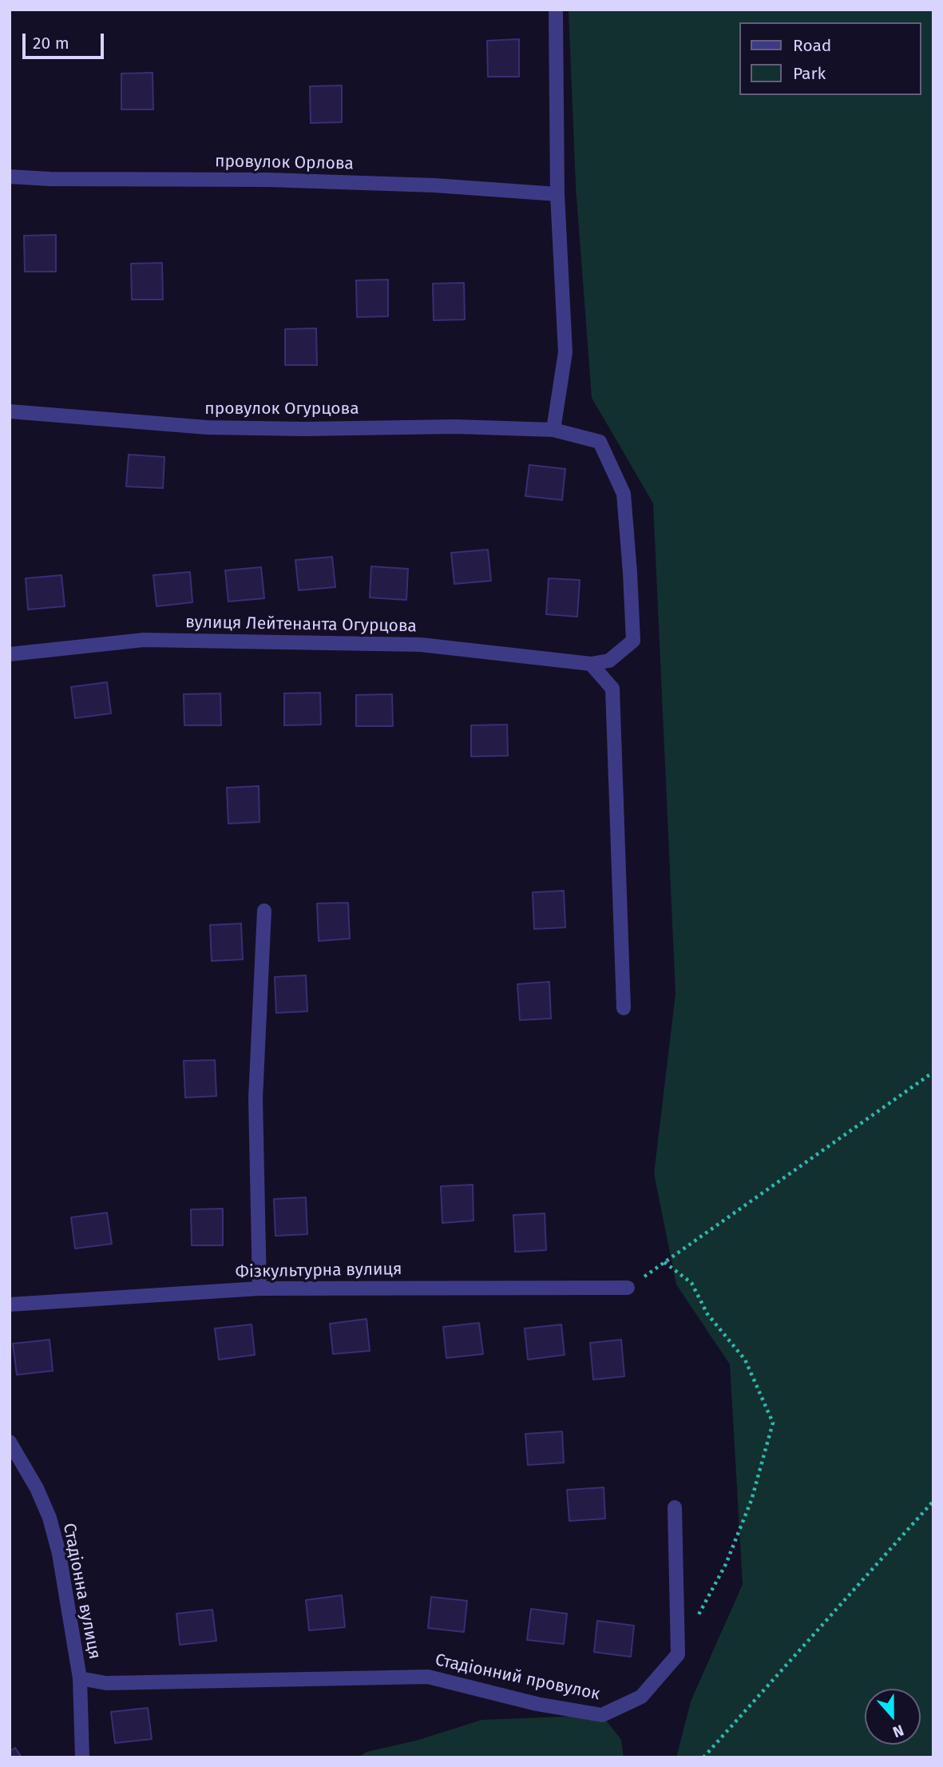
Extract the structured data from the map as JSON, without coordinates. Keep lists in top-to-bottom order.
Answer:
{
  "streets": {
    "street": [
      "провулок Орлова",
      "провулок Огурцова",
      "вулиця Лейтенанта Огурцова",
      "Фізкультурна вулиця",
      "Стадіонна вулиця",
      "Стадіонний провулок"
    ]
  },
  "crossings": [
    ["провулок Огурцова", "вулиця Лейтенанта Огурцова"],
    ["Стадіонна вулиця", "Стадіонний провулок"]
  ],
  "legend": ["Road", "Park"],
  "scale_bar": "20 m",
  "north": "bottom"
}
